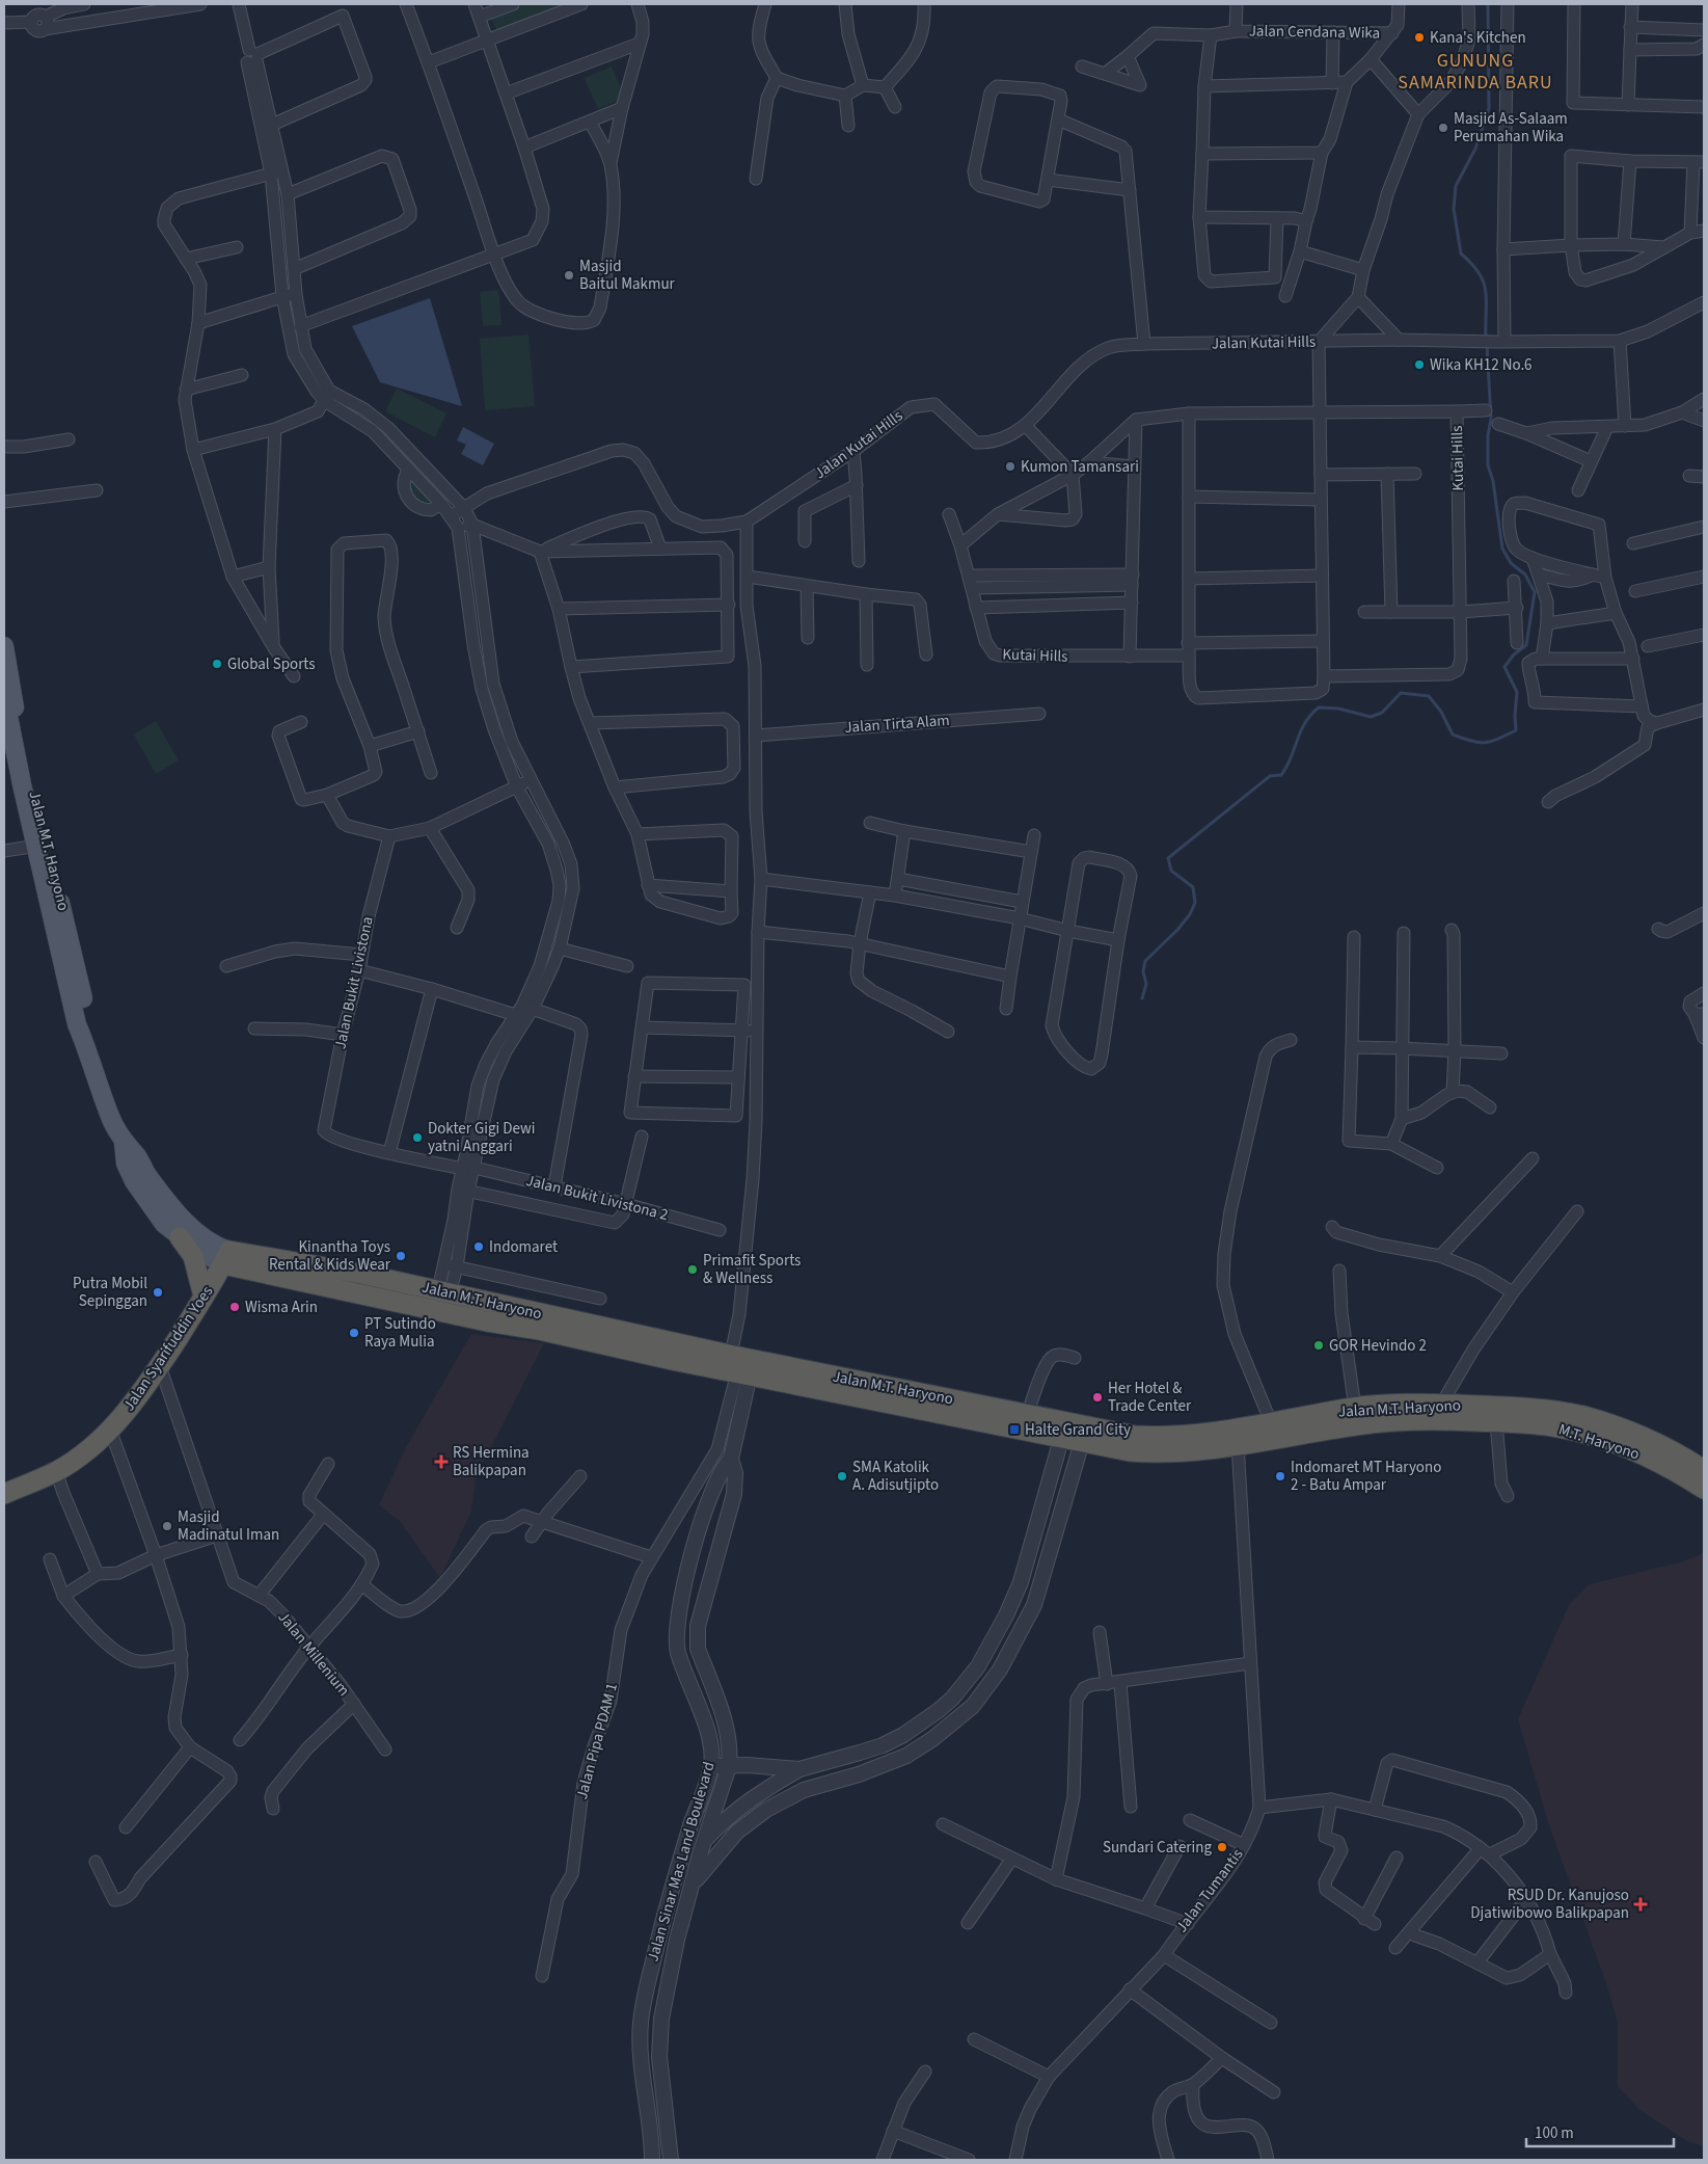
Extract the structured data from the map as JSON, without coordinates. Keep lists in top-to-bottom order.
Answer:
{
  "streets": {
    "highway": ["Jalan M.T. Haryono", "Jalan Syarifuddin Yoes", "M.T. Haryono"],
    "street": [
      "Jalan Cendana Wika",
      "Jalan Kutai Hills",
      "Kutai Hills",
      "Jalan Tirta Alam",
      "Jalan Bukit Livistona",
      "Jalan Bukit Livistona 2",
      "Jalan Millenium",
      "Jalan Pipa PDAM 1",
      "Jalan Sinar Mas Land Boulevard",
      "Jalan Tumantis"
    ]
  },
  "crossings": [
    ["Jalan Kutai Hills", "Jalan Pipa PDAM 1"],
    ["Jalan Tirta Alam", "Jalan Pipa PDAM 1"],
    ["Jalan M.T. Haryono", "Jalan Syarifuddin Yoes"],
    ["Jalan M.T. Haryono", "M.T. Haryono"],
    ["Jalan M.T. Haryono", "Jalan Pipa PDAM 1"],
    ["Jalan M.T. Haryono", "Jalan Sinar Mas Land Boulevard"],
    ["Jalan M.T. Haryono", "Jalan Tumantis"],
    ["Jalan Bukit Livistona", "Jalan Bukit Livistona 2"],
    ["Jalan Syarifuddin Yoes", "Jalan Millenium"]
  ],
  "districts": ["GUNUNG SAMARINDA BARU"],
  "places": {
    "other": [
      "Kana's Kitchen",
      "Masjid As-Salaam Perumahan Wika",
      "Masjid Baitul Makmur",
      "Wika KH12 No.6",
      "Kumon Tamansari",
      "Global Sports",
      "Dokter Gigi Dewi yatni Anggari",
      "Indomaret",
      "Kinantha Toys Rental & Kids Wear",
      "Primafit Sports & Wellness",
      "Putra Mobil Sepinggan",
      "Wisma Arin",
      "PT Sutindo Raya Mulia",
      "GOR Hevindo 2",
      "Her Hotel & Trade Center",
      "SMA Katolik A. Adisutjipto",
      "Indomaret MT Haryono 2 - Batu Ampar",
      "Masjid Madinatul Iman",
      "Sundari Catering"
    ],
    "transit": ["Halte Grand City"],
    "health": ["RS Hermina Balikpapan", "RSUD Dr. Kanujoso Djatiwibowo Balikpapan"]
  },
  "scale_bar": "100 m"
}
